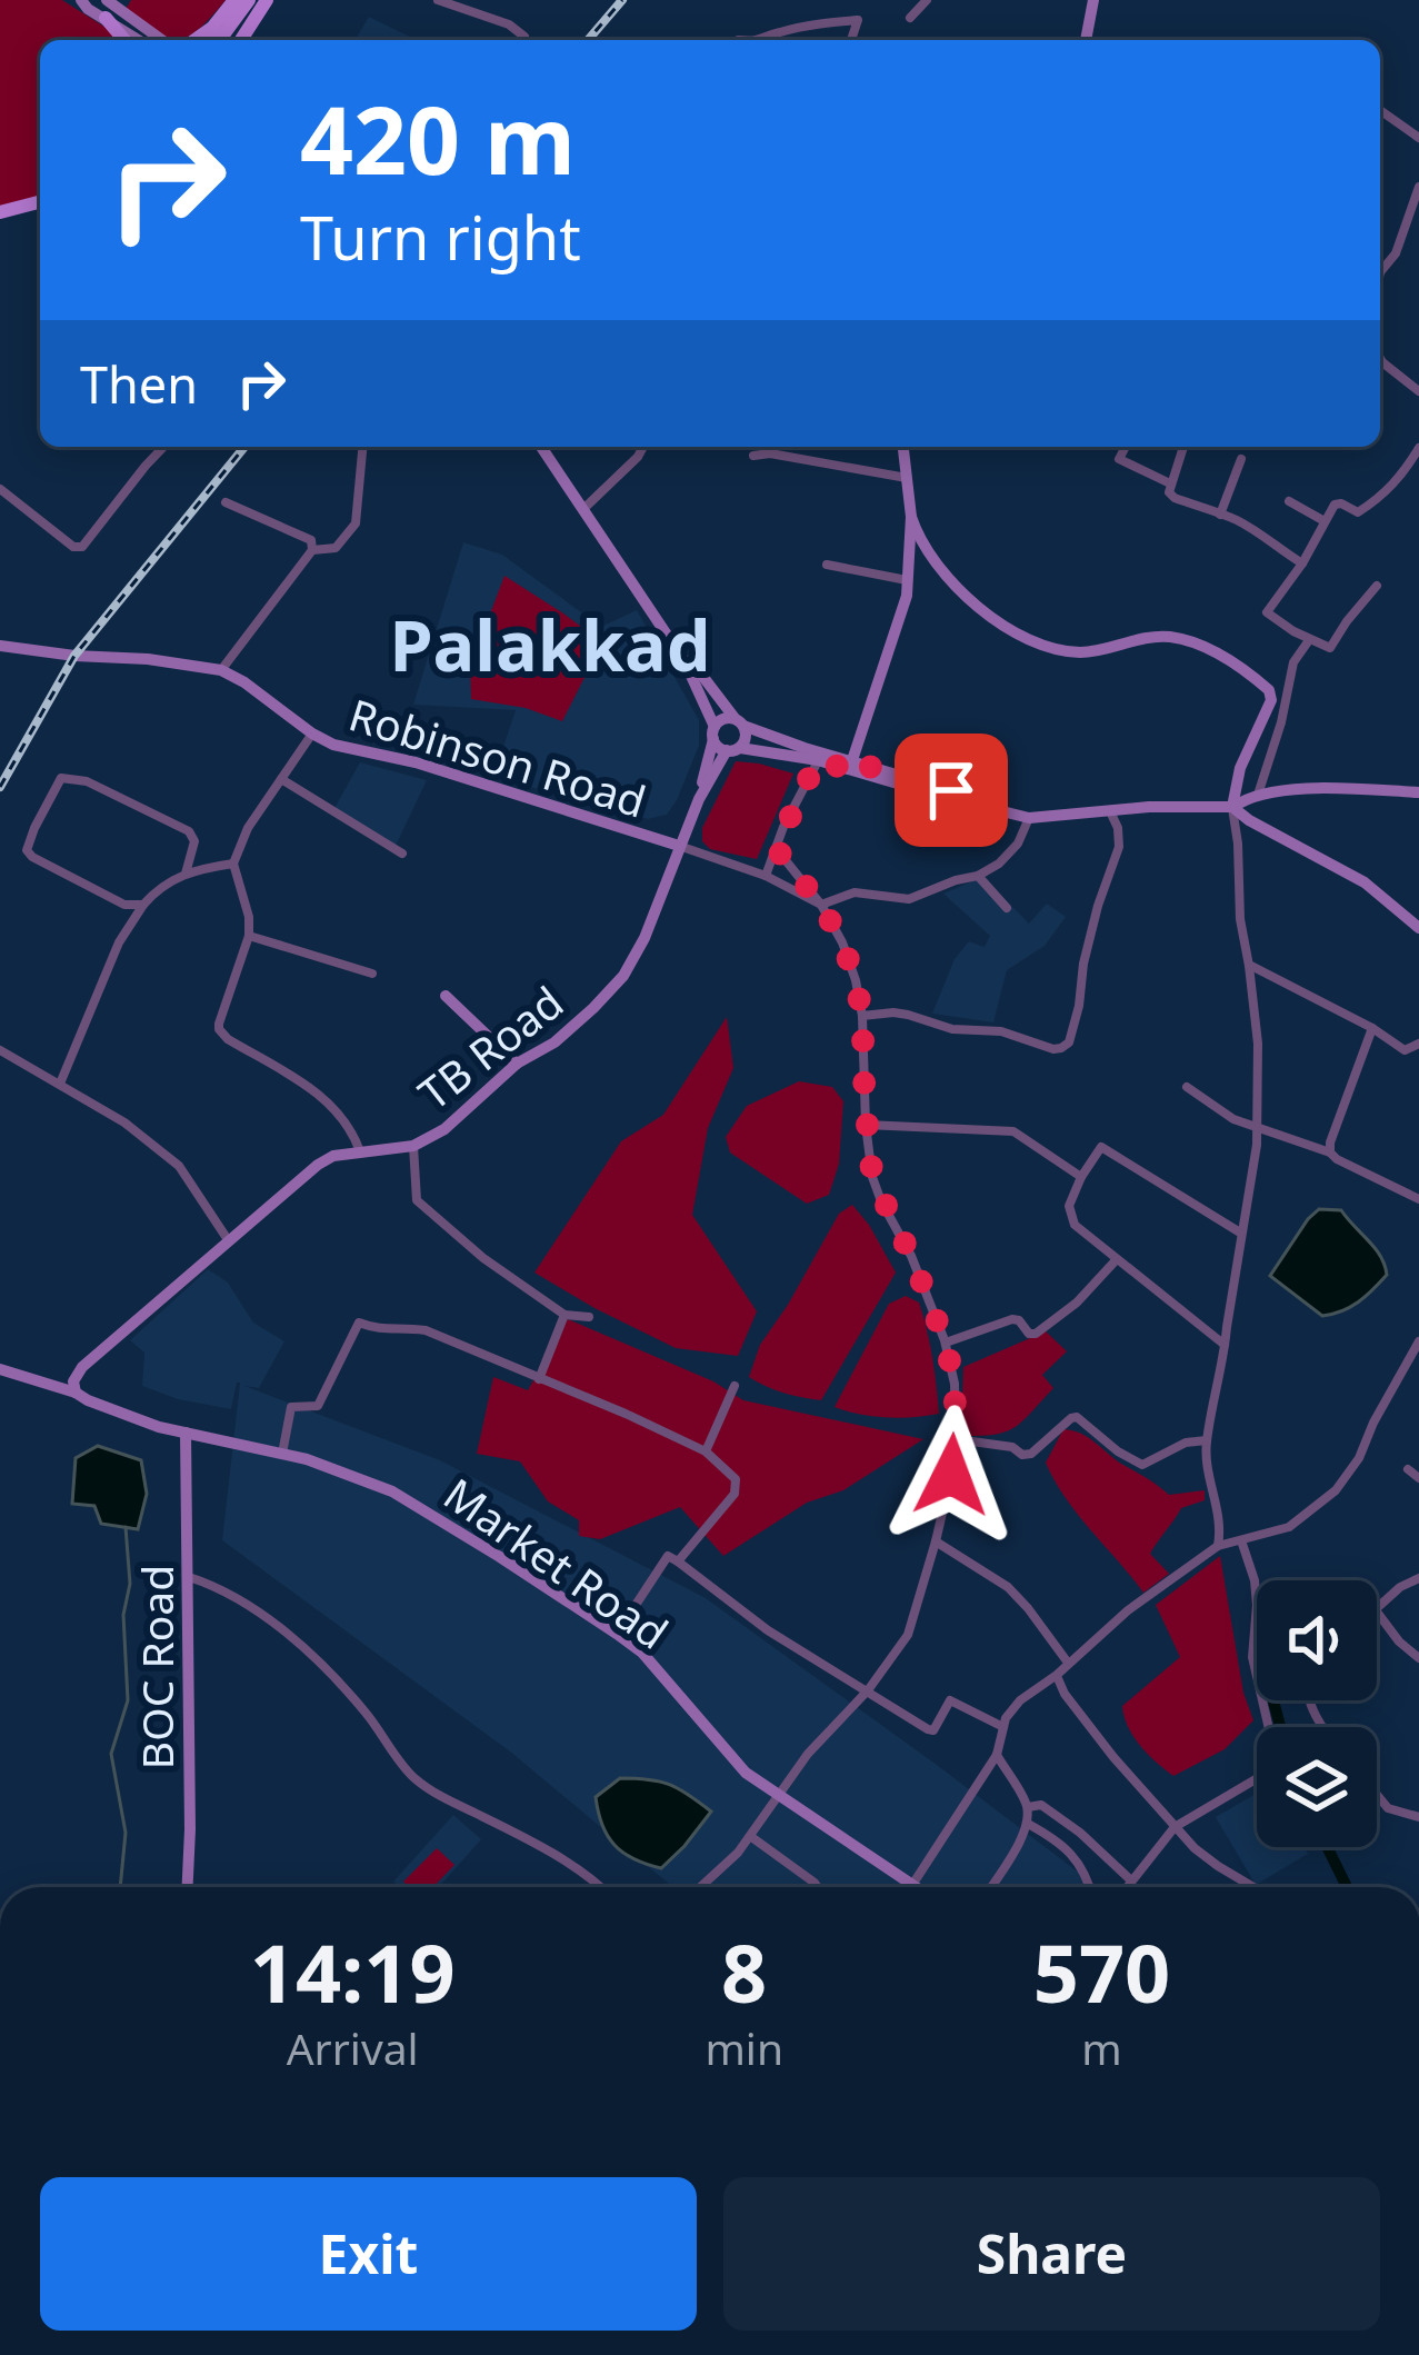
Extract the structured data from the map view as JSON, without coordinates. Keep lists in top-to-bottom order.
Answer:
{
  "streets": {
    "main road": [
      "Robinson Road",
      "TB Road",
      "Market Road",
      "BOC Road"
    ]
  },
  "crossings": [
    ["Robinson Road", "TB Road"],
    ["TB Road", "Market Road"],
    ["Market Road", "BOC Road"]
  ],
  "districts": ["Palakkad"],
  "page": {
    "turn": ["420 m", "Turn right"],
    "then": "Then",
    "eta": [
      "14:19",
      "Arrival",
      "8",
      "min",
      "570",
      "m"
    ],
    "buttons": ["Exit", "Share"]
  }
}
